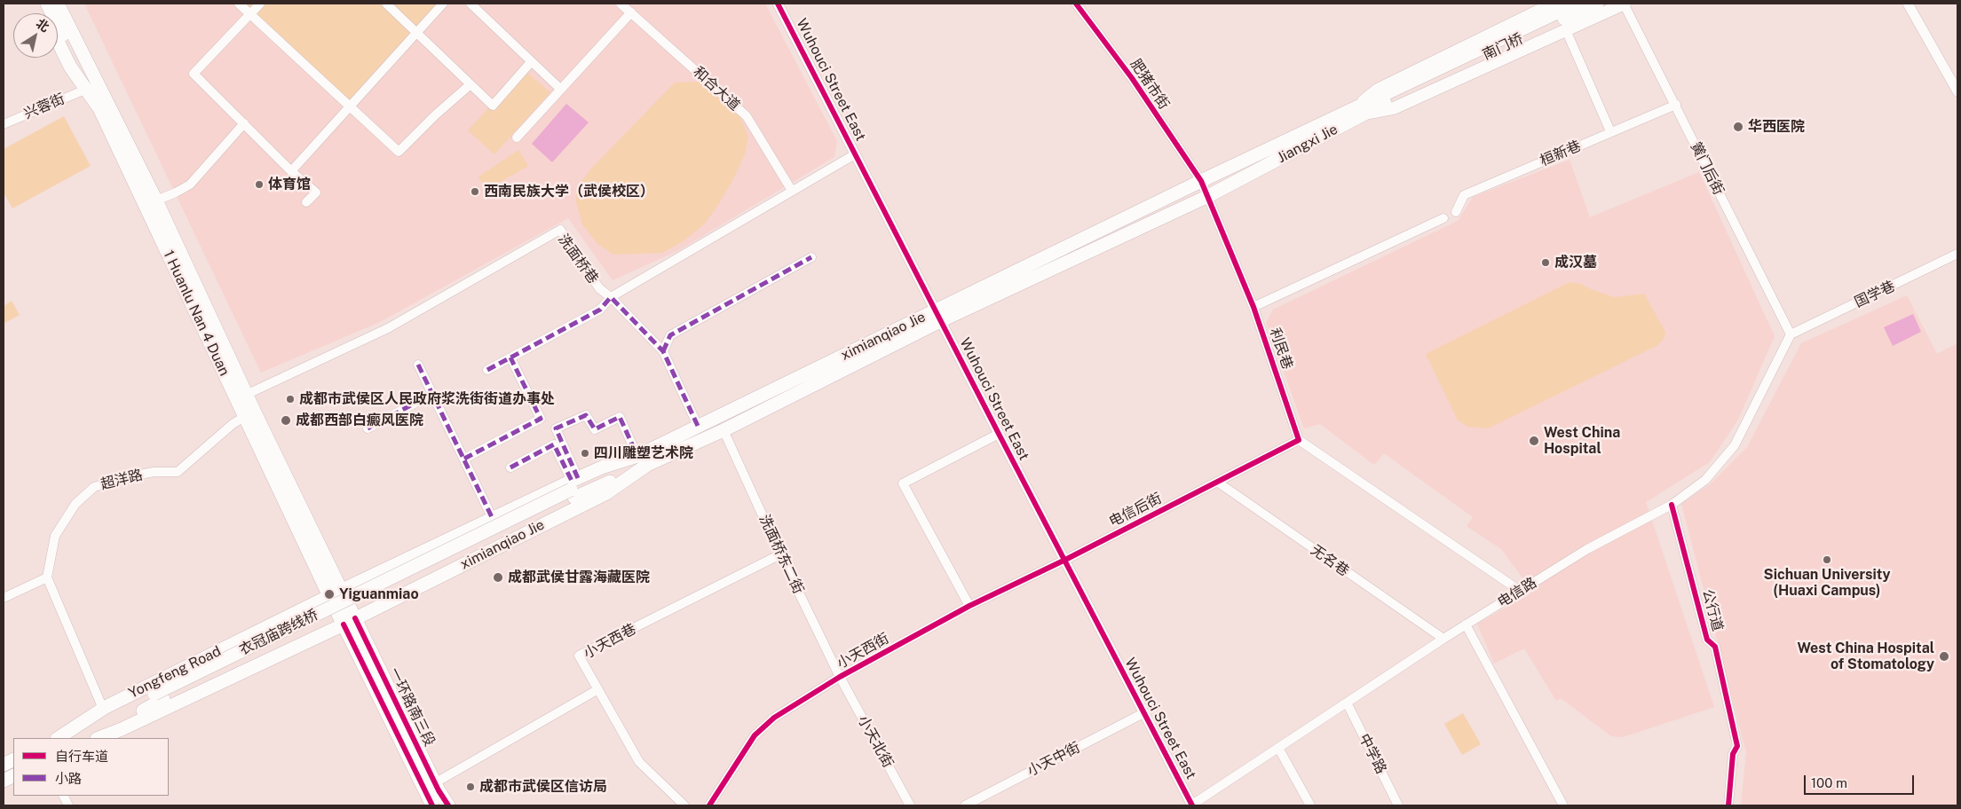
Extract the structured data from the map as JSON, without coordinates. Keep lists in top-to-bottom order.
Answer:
{
  "streets": {
    "main road": [
      "南门桥",
      "Jiangxi Jie",
      "1 Huanlu Nan 4 Duan",
      "ximianqiao Jie",
      "衣冠庙跨线桥",
      "Yongfeng Road",
      "一环路南三段"
    ],
    "street": [
      "Wuhouci Street East",
      "肥猪市街",
      "和合大道",
      "兴蓉街",
      "桓新巷",
      "黉门后街",
      "洗面桥巷",
      "国学巷",
      "利民巷",
      "超洋路",
      "电信后街",
      "洗面桥东二街",
      "无名巷",
      "电信路",
      "公行道",
      "小天西巷",
      "小天西街",
      "小天北街",
      "中学路",
      "小天中街"
    ]
  },
  "crossings": [
    ["南门桥", "Jiangxi Jie"],
    ["Wuhouci Street East", "ximianqiao Jie"],
    ["Wuhouci Street East", "电信后街"],
    ["Wuhouci Street East", "电信路"],
    ["Wuhouci Street East", "小天西街"],
    ["Wuhouci Street East", "小天中街"],
    ["肥猪市街", "Jiangxi Jie"],
    ["肥猪市街", "ximianqiao Jie"],
    ["肥猪市街", "利民巷"],
    ["Jiangxi Jie", "ximianqiao Jie"],
    ["Jiangxi Jie", "利民巷"],
    ["桓新巷", "黉门后街"],
    ["黉门后街", "国学巷"],
    ["黉门后街", "电信路"],
    ["洗面桥巷", "1 Huanlu Nan 4 Duan"],
    ["国学巷", "电信路"],
    ["1 Huanlu Nan 4 Duan", "ximianqiao Jie"],
    ["1 Huanlu Nan 4 Duan", "超洋路"],
    ["1 Huanlu Nan 4 Duan", "Yongfeng Road"],
    ["1 Huanlu Nan 4 Duan", "一环路南三段"],
    ["ximianqiao Jie", "利民巷"],
    ["ximianqiao Jie", "洗面桥东二街"],
    ["ximianqiao Jie", "衣冠庙跨线桥"],
    ["ximianqiao Jie", "Yongfeng Road"],
    ["ximianqiao Jie", "一环路南三段"],
    ["电信后街", "无名巷"],
    ["电信后街", "小天西街"],
    ["洗面桥东二街", "小天西巷"],
    ["洗面桥东二街", "小天西街"],
    ["洗面桥东二街", "小天北街"],
    ["无名巷", "电信路"],
    ["电信路", "公行道"],
    ["电信路", "中学路"],
    ["衣冠庙跨线桥", "Yongfeng Road"],
    ["小天西街", "小天北街"],
    ["Yongfeng Road", "一环路南三段"]
  ],
  "places": [
    "华西医院",
    "体育馆",
    "西南民族大学（武侯校区）",
    "成汉墓",
    "成都市武侯区人民政府浆洗街街道办事处",
    "成都西部白癜风医院",
    "West China Hospital",
    "四川雕塑艺术院",
    "Sichuan University (Huaxi Campus)",
    "成都武侯甘露海藏医院",
    "Yiguanmiao",
    "West China Hospital of Stomatology",
    "成都市武侯区信访局"
  ],
  "legend": ["自行车道", "小路"],
  "scale_bar": "100 m",
  "north": "top right"
}
